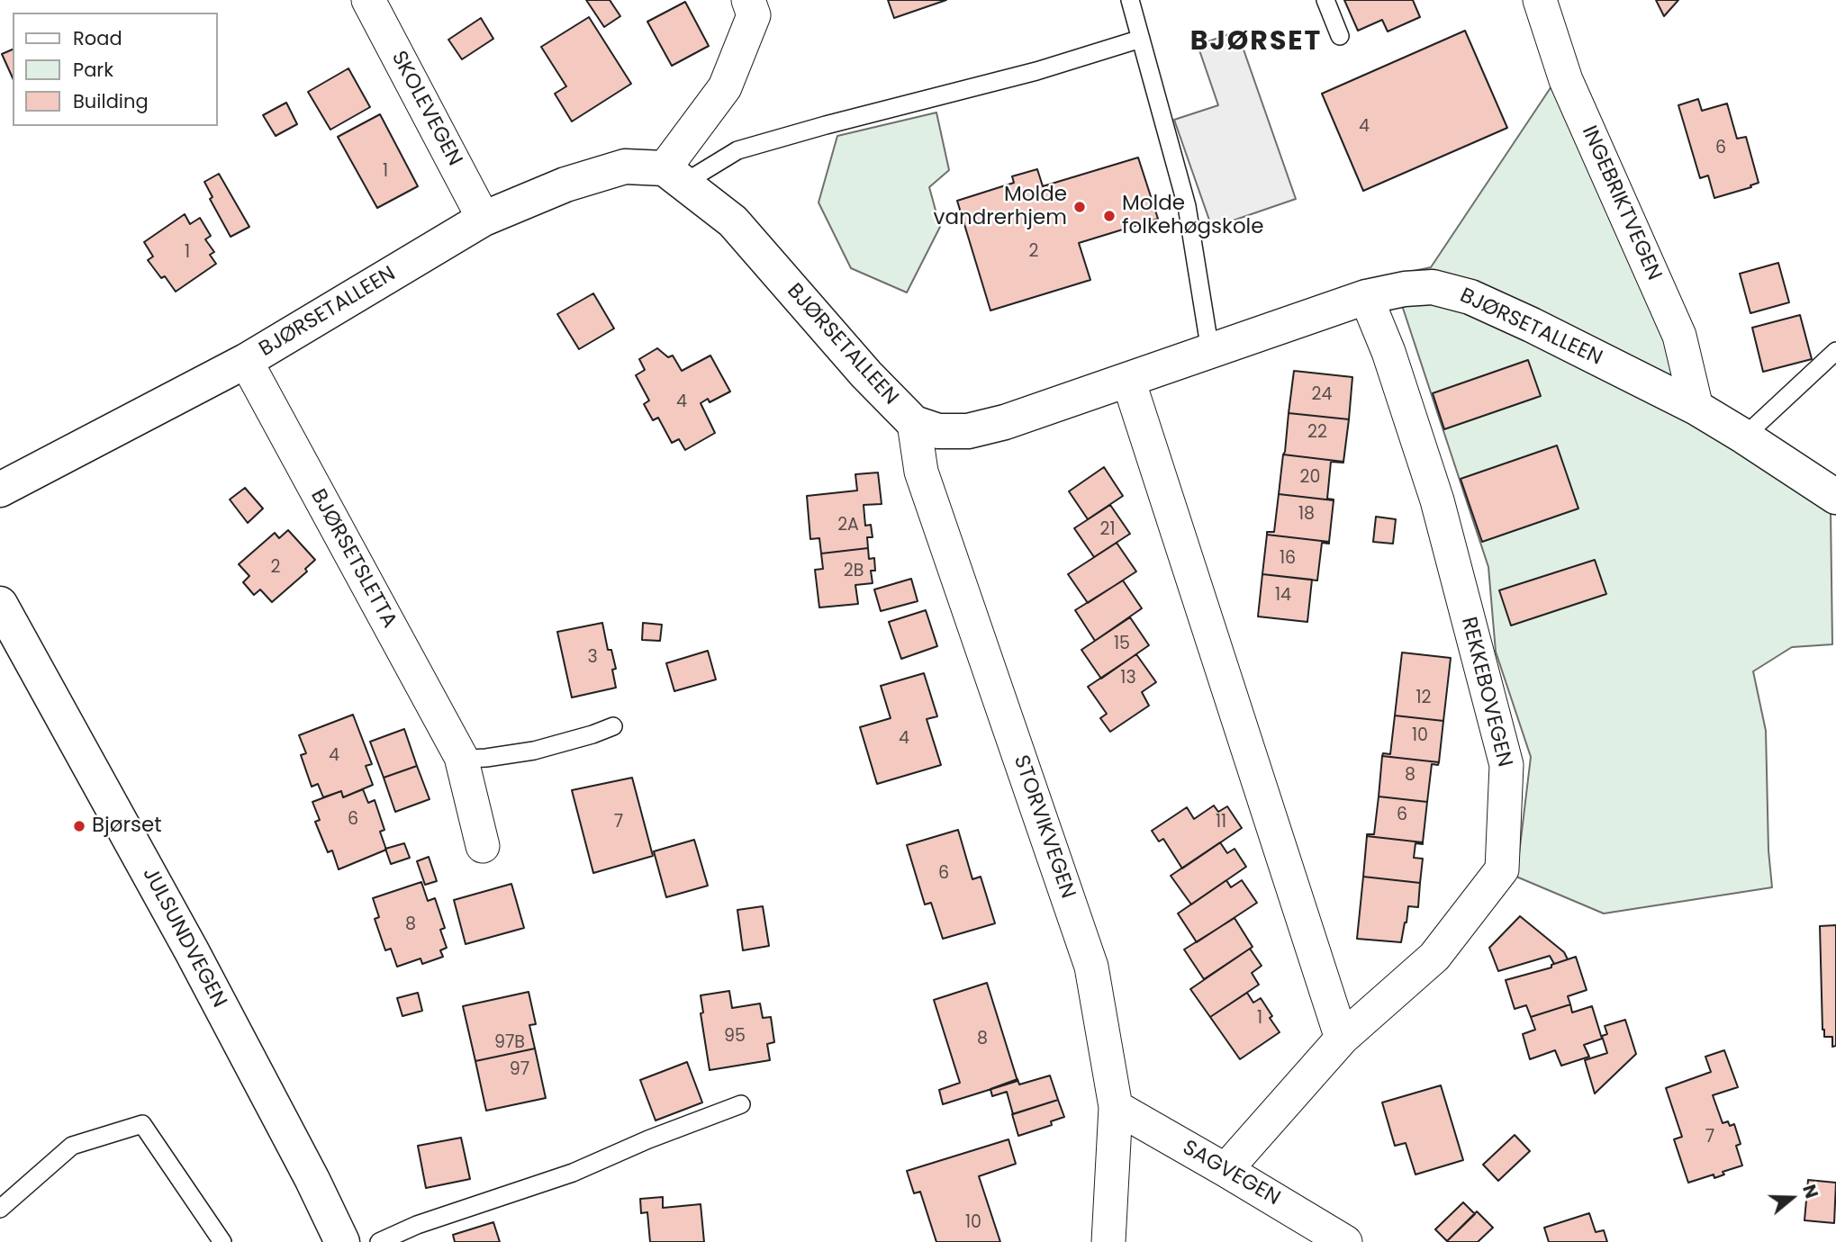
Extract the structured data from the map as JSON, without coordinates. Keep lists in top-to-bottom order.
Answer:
{
  "streets": {
    "main road": ["BJØRSETALLEEN", "JULSUNDVEGEN"],
    "street": [
      "SKOLEVEGEN",
      "INGEBRIKTVEGEN",
      "BJØRSETSLETTA",
      "REKKEBOVEGEN",
      "STORVIKVEGEN",
      "SAGVEGEN"
    ]
  },
  "crossings": [
    ["SKOLEVEGEN", "BJØRSETALLEEN"],
    ["INGEBRIKTVEGEN", "BJØRSETALLEEN"],
    ["BJØRSETALLEEN", "BJØRSETSLETTA"],
    ["BJØRSETALLEEN", "REKKEBOVEGEN"],
    ["BJØRSETALLEEN", "STORVIKVEGEN"],
    ["REKKEBOVEGEN", "SAGVEGEN"],
    ["STORVIKVEGEN", "SAGVEGEN"]
  ],
  "districts": ["BJØRSET"],
  "places": ["Molde vandrerhjem", "Molde folkehøgskole", "Bjørset"],
  "house_numbers": [
    "4",
    "6",
    "1",
    "2",
    "1",
    "24",
    "4",
    "22",
    "20",
    "18",
    "2A",
    "21",
    "16",
    "2",
    "2B",
    "14",
    "15",
    "3",
    "13",
    "12",
    "10",
    "4",
    "4",
    "8",
    "6",
    "6",
    "7",
    "11",
    "6",
    "8",
    "1",
    "95",
    "8",
    "97B",
    "97",
    "7",
    "10"
  ],
  "legend": ["Road", "Park", "Building"],
  "north": "right"
}
